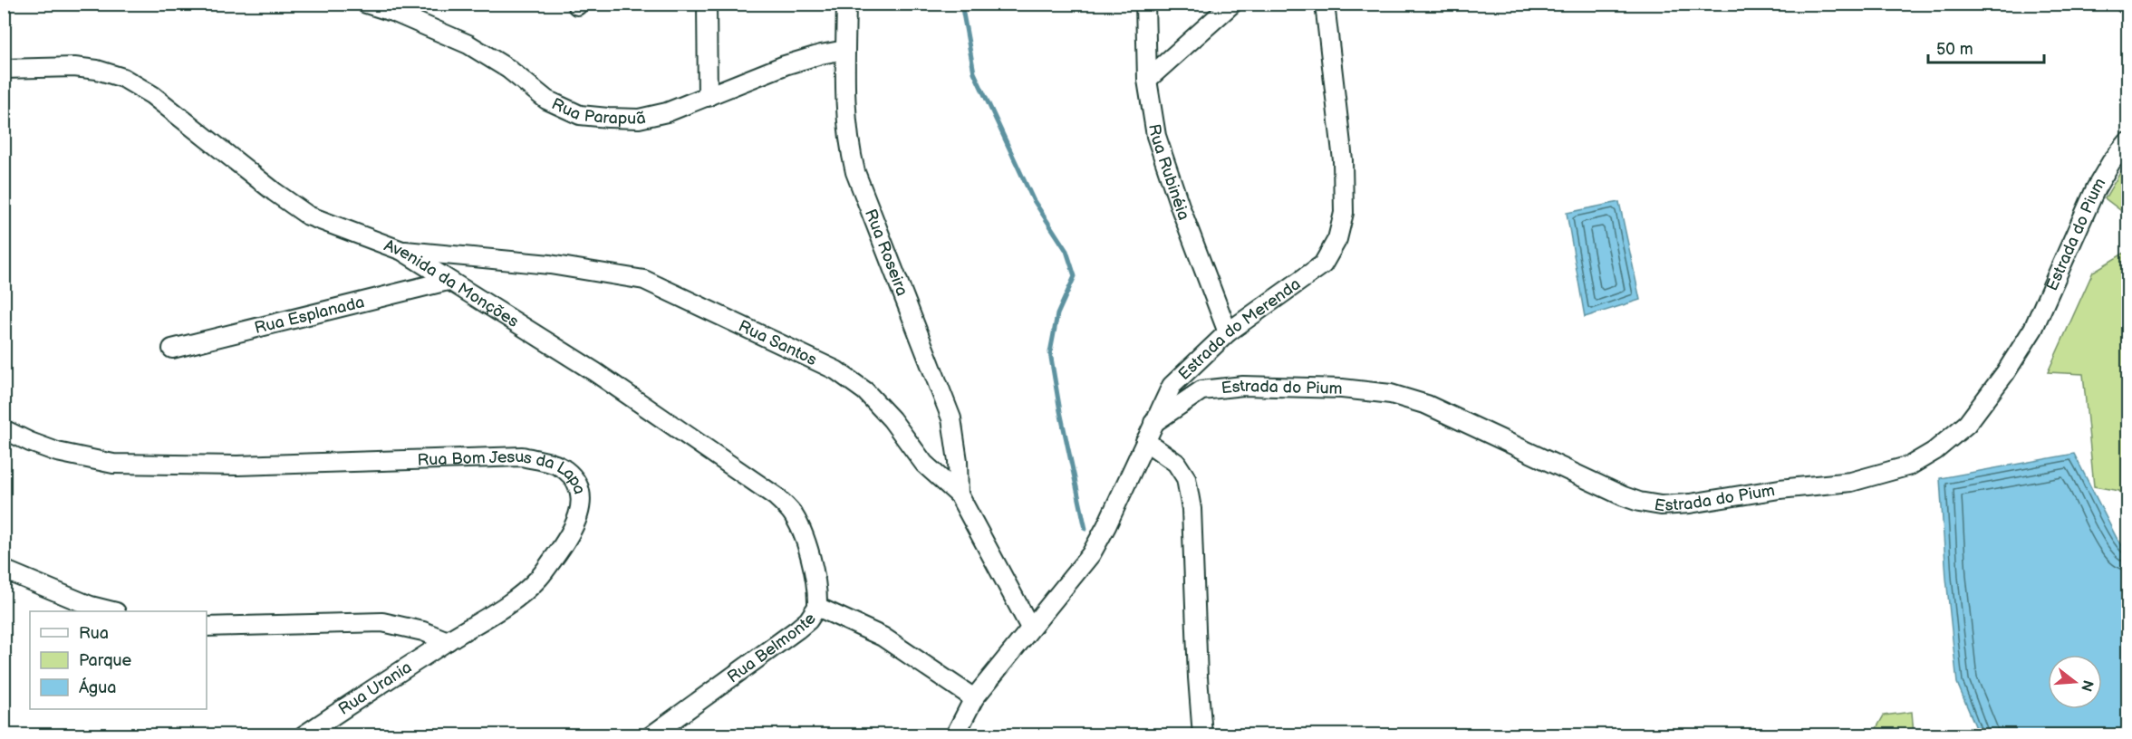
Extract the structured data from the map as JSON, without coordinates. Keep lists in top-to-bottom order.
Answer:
{
  "streets": {
    "street": [
      "Rua Parapuã",
      "Rua Rubinéia",
      "Estrada do Pium",
      "Rua Roseira",
      "Avenida da Monções",
      "Rua Esplanada",
      "Estrada do Merenda",
      "Rua Santos",
      "Rua Bom Jesus da Lapa",
      "Rua Belmonte",
      "Rua Urania"
    ]
  },
  "crossings": [
    ["Rua Parapuã", "Rua Roseira"],
    ["Rua Rubinéia", "Estrada do Merenda"],
    ["Estrada do Pium", "Estrada do Merenda"],
    ["Rua Roseira", "Rua Santos"],
    ["Avenida da Monções", "Rua Esplanada"],
    ["Avenida da Monções", "Rua Santos"],
    ["Avenida da Monções", "Rua Belmonte"],
    ["Estrada do Merenda", "Rua Santos"],
    ["Estrada do Merenda", "Rua Belmonte"],
    ["Rua Bom Jesus da Lapa", "Rua Urania"]
  ],
  "legend": ["Rua", "Parque", "Água"],
  "scale_bar": "50 m",
  "north": "right"
}
